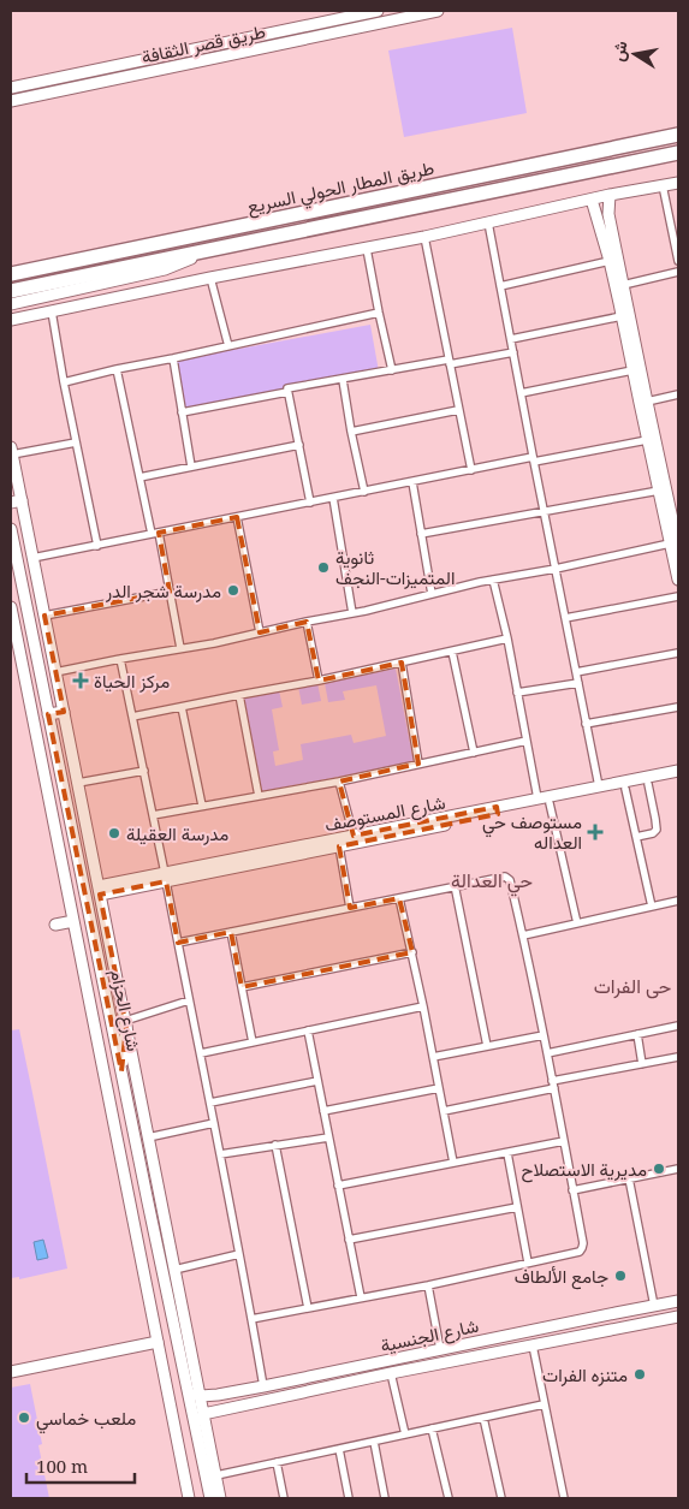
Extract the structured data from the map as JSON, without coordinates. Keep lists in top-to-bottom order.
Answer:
{
  "streets": {
    "highway": ["طريق المطار الحولي السريع"],
    "main road": [
      "طريق قصر الثقافة",
      "شارع المستوصف",
      "شارع الحزام",
      "شارع الجنسية"
    ]
  },
  "districts": ["حي العدالة", "حی الفرات"],
  "places": {
    "other": [
      "ثانوية المتميزات-النجف",
      "مدرسة شجر الدر",
      "مدرسة العقيلة",
      "مديرية الاستصلاح",
      "جامع الألطاف",
      "متنزه الفرات",
      "ملعب خماسي"
    ],
    "health": ["مركز الحياة", "مستوصف حي العداله"]
  },
  "scale_bar": "100 m",
  "north": "left"
}
